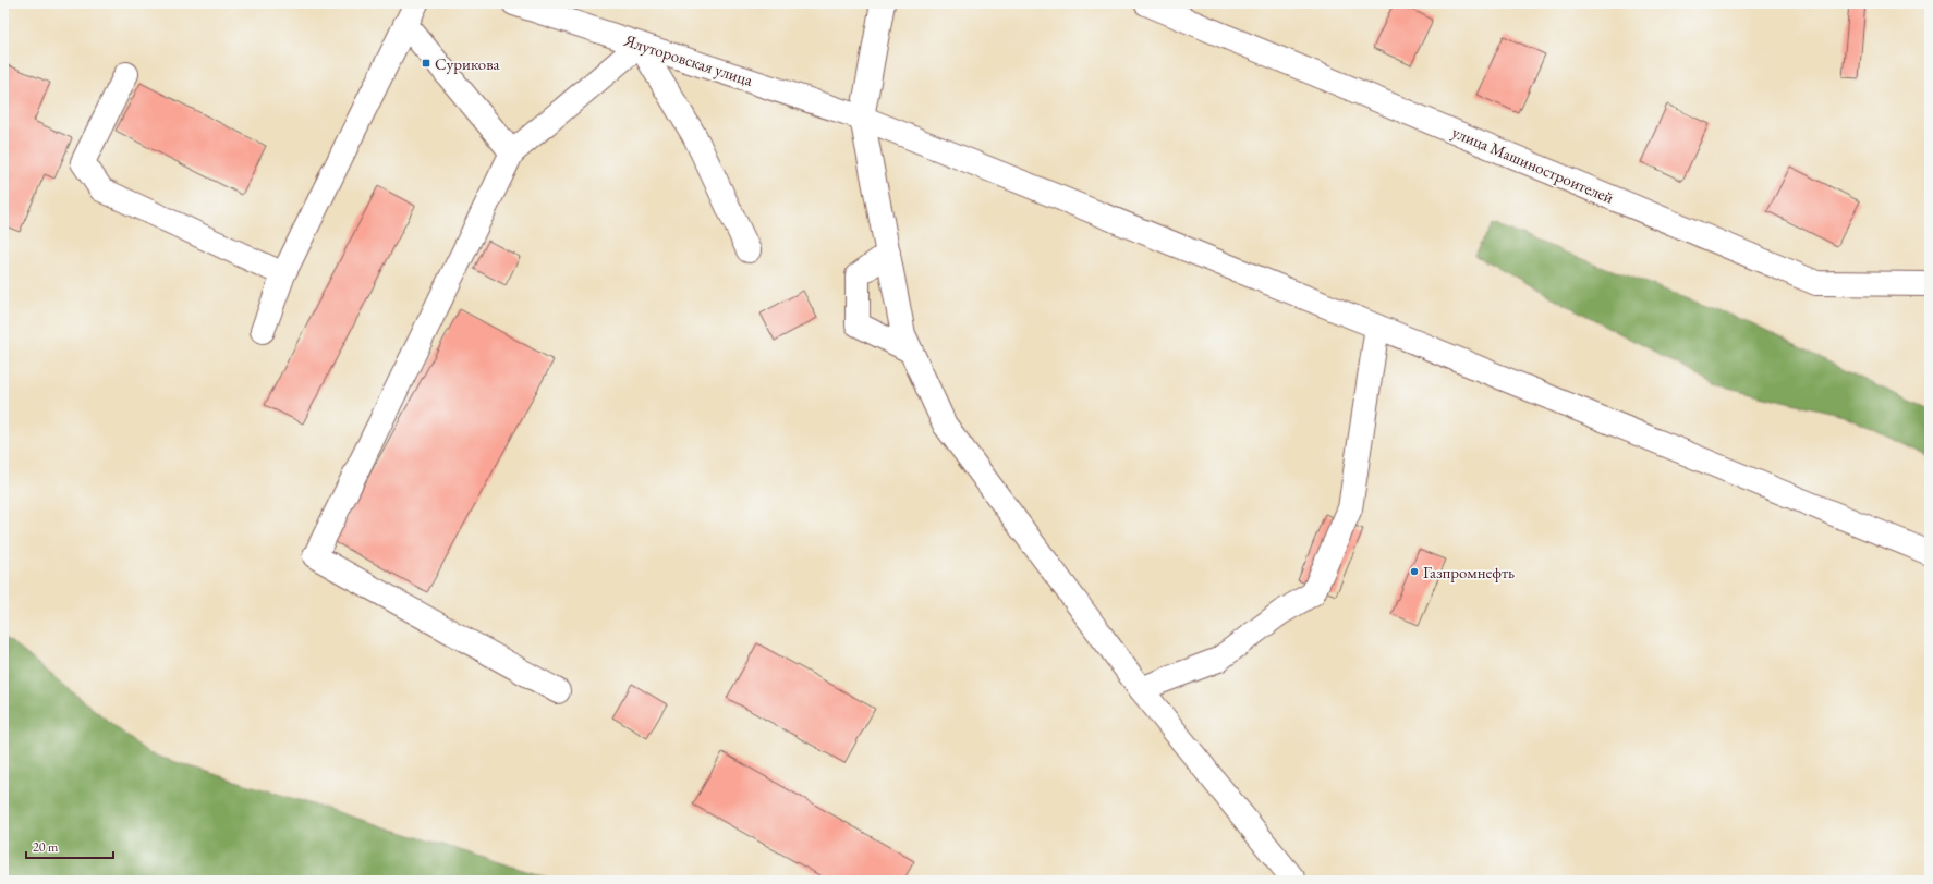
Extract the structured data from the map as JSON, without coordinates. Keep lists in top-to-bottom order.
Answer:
{
  "streets": {
    "street": ["Ялуторовская улица", "улица Машиностроителей"]
  },
  "places": {
    "transit": ["Сурикова"],
    "other": ["Газпромнефть"]
  },
  "scale_bar": "20 m"
}
